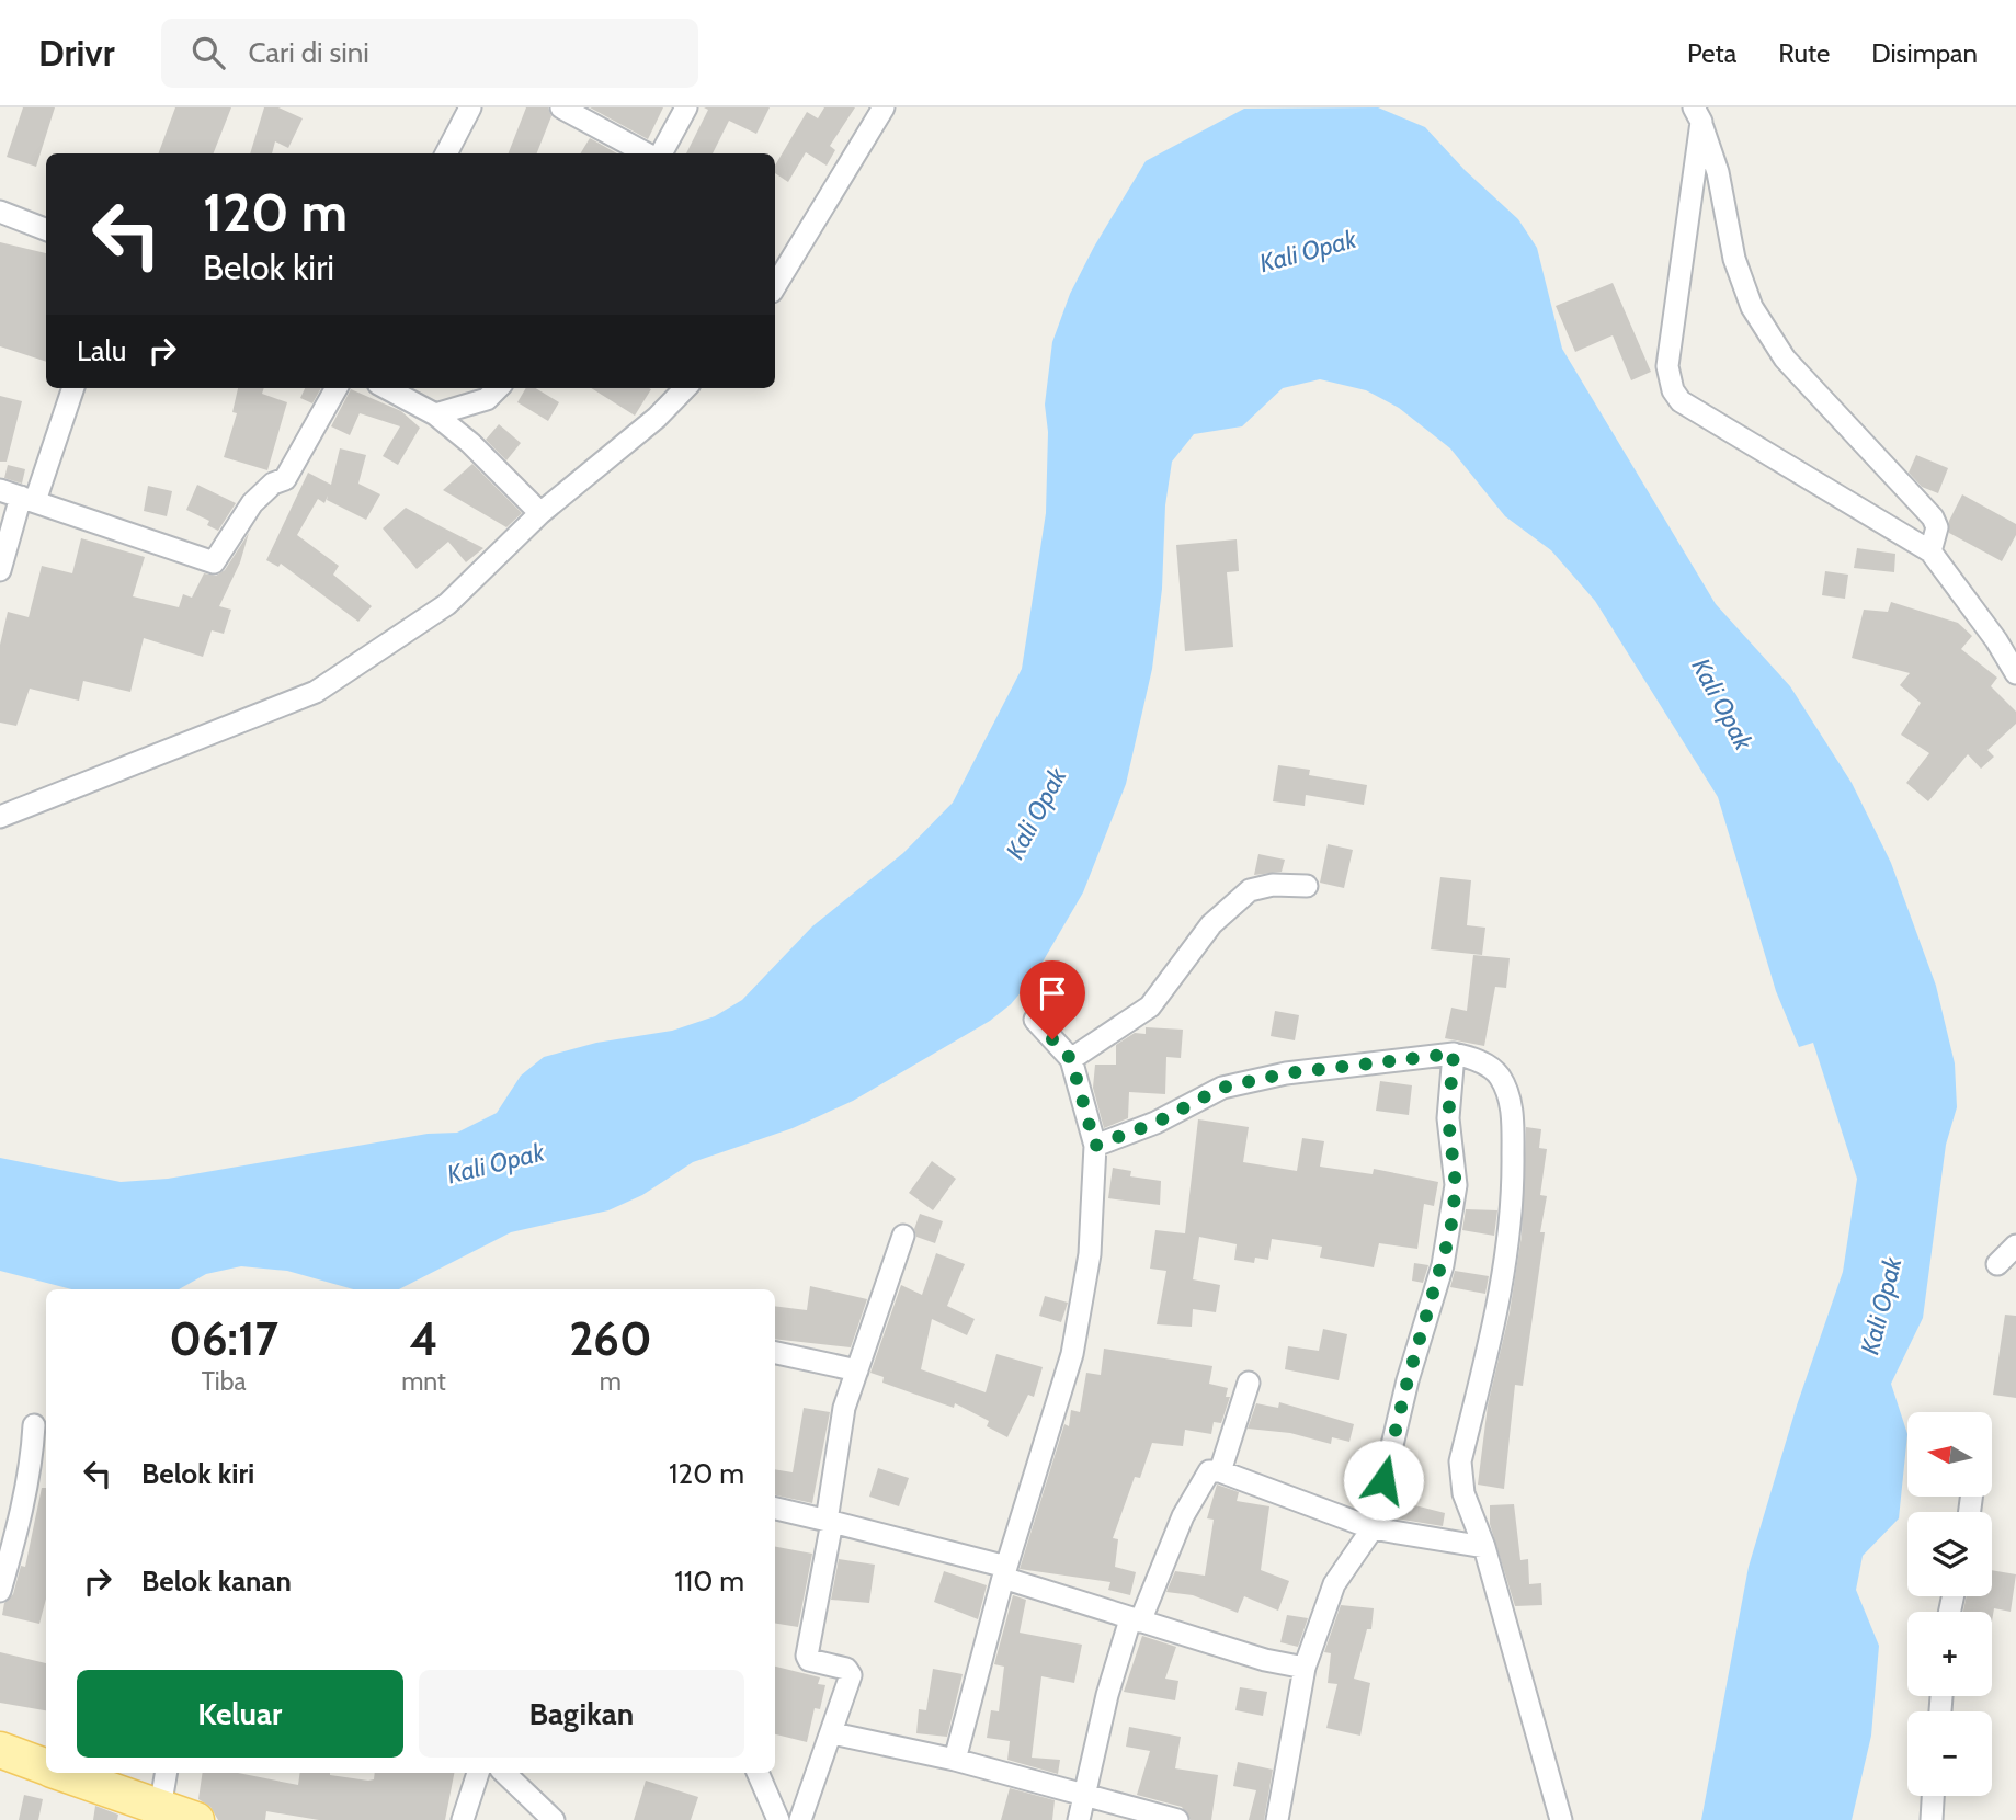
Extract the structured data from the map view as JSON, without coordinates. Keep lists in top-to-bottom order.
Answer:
{
  "water": ["Kali Opak"],
  "north": "left",
  "page": {
    "header": "Drivr",
    "search": "Cari di sini",
    "nav": ["Peta", "Rute", "Disimpan"],
    "turn": ["120 m", "Belok kiri"],
    "then": "Lalu",
    "eta": [
      "06:17",
      "Tiba",
      "4",
      "mnt",
      "260",
      "m"
    ],
    "map_buttons": ["+", "−"],
    "list": [
      {
        "name": "Belok kiri",
        "value": "120 m"
      },
      {
        "name": "Belok kanan",
        "value": "110 m"
      }
    ],
    "buttons": ["Keluar", "Bagikan"]
  }
}
